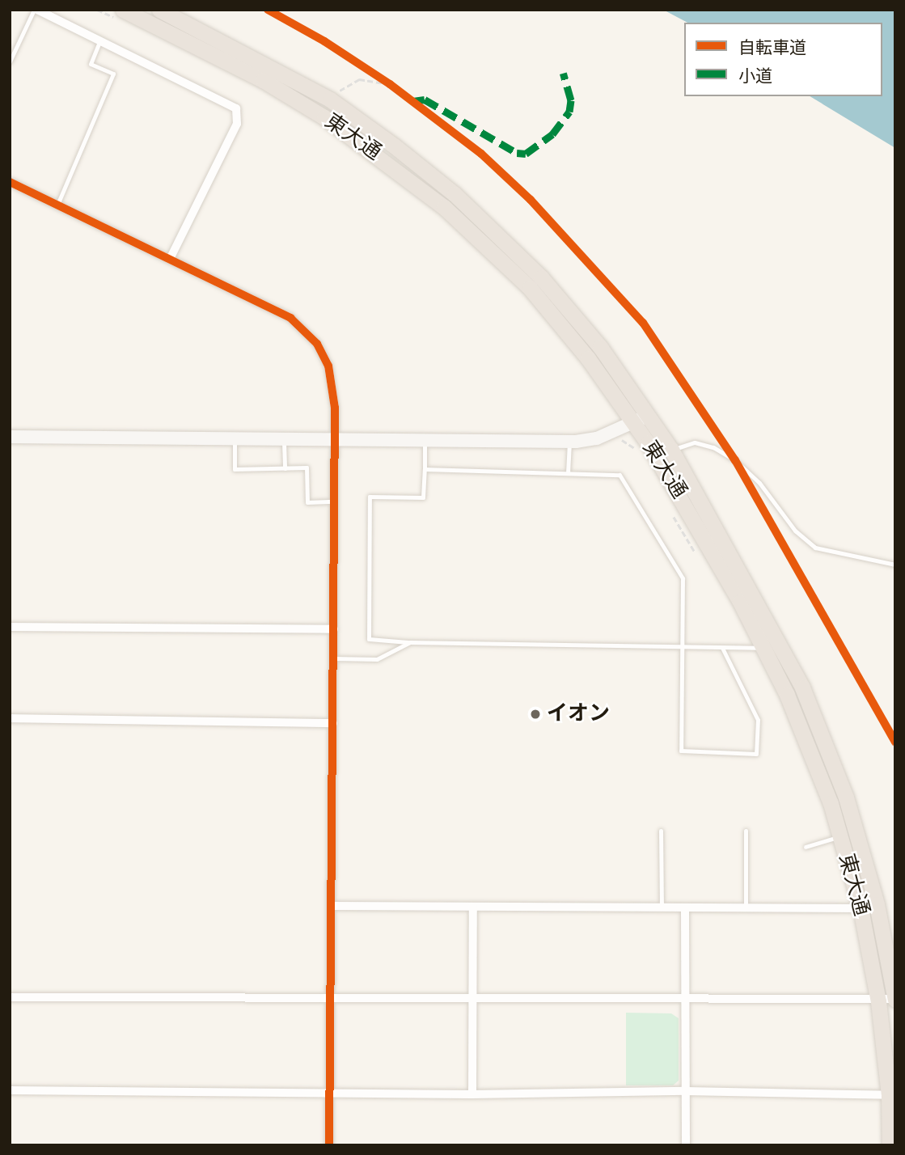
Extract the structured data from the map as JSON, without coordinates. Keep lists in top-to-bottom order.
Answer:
{
  "streets": {
    "highway": ["東大通"]
  },
  "places": ["イオン"],
  "legend": ["自転車道", "小道"]
}
